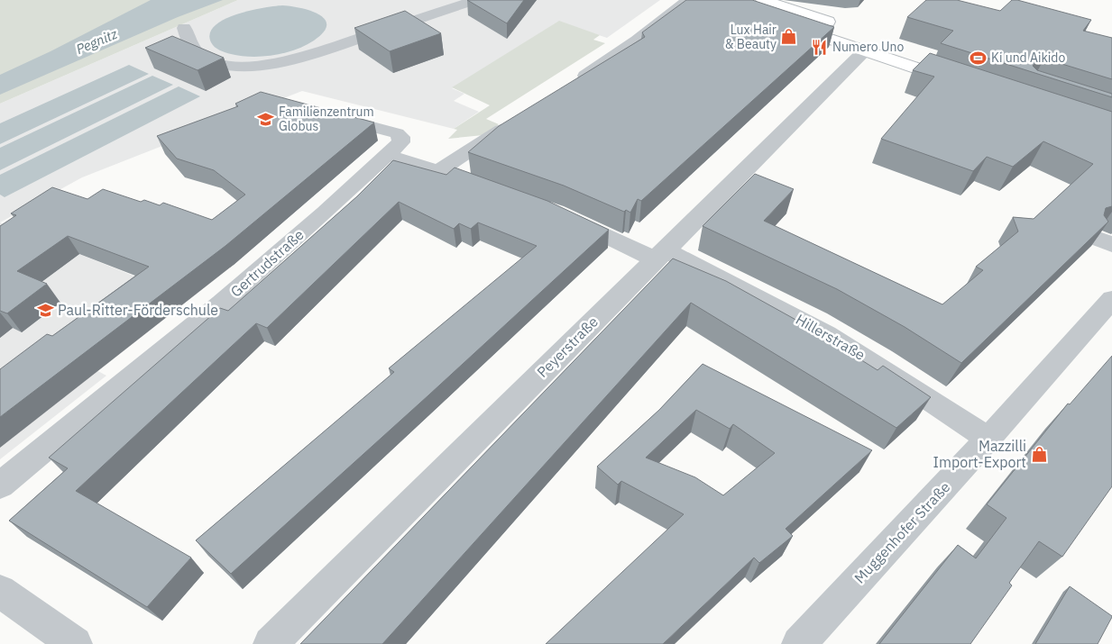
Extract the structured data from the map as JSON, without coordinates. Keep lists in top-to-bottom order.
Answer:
{
  "streets": {
    "street": [
      "Gertrudstraße",
      "Hillerstraße",
      "Peyerstraße",
      "Muggenhofer Straße"
    ]
  },
  "crossings": [
    ["Hillerstraße", "Peyerstraße"],
    ["Hillerstraße", "Muggenhofer Straße"]
  ],
  "water": ["Pegnitz"],
  "places": {
    "shop": ["Lux Hair & Beauty", "Mazzilli Import-Export"],
    "restaurant": ["Numero Uno"],
    "sports": ["Ki und Aikido"],
    "school or university": ["Familienzentrum Globus", "Paul-Ritter-Förderschule"]
  }
}
